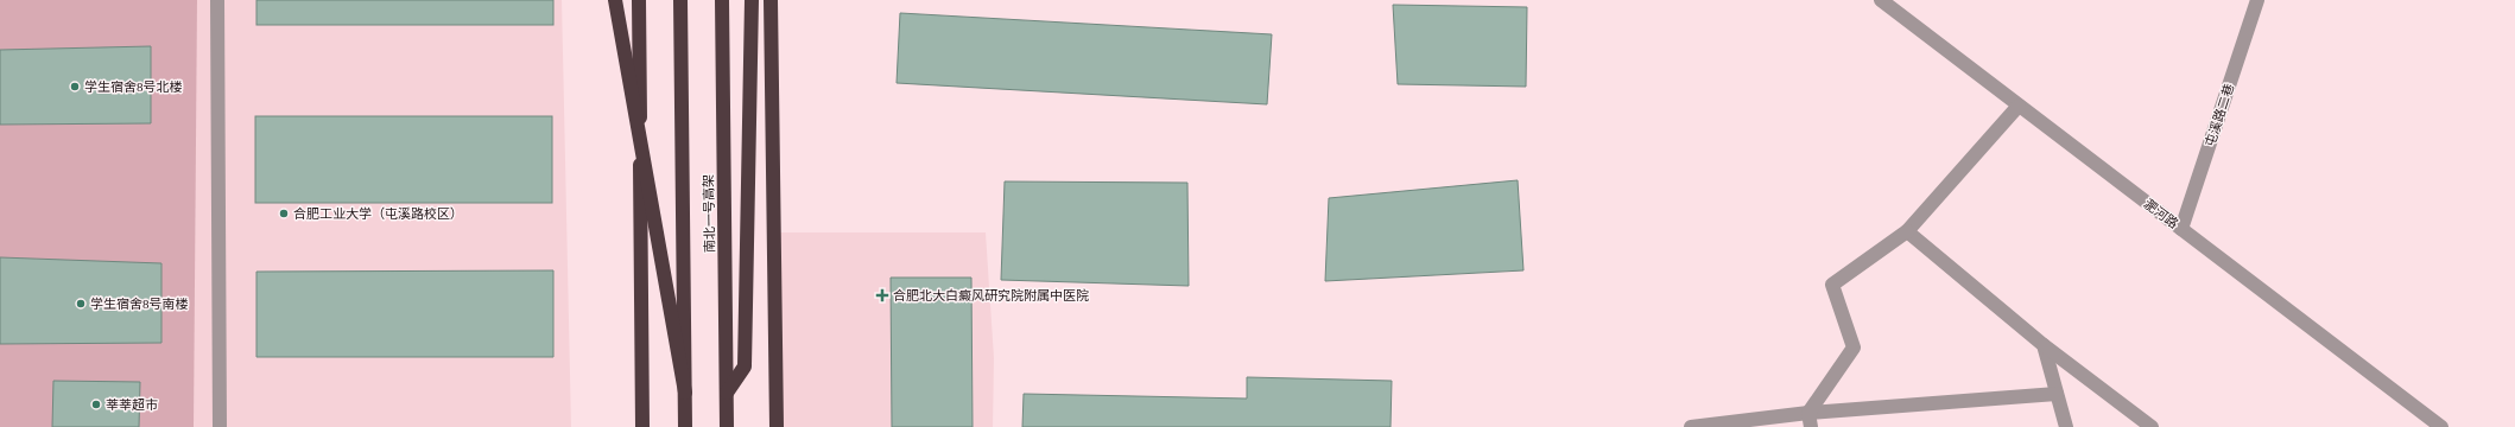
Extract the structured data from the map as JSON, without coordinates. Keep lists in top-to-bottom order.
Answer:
{
  "streets": {
    "highway": ["南北一号高架"],
    "street": ["屯溪路二巷", "淝河路"]
  },
  "crossings": [
    ["屯溪路二巷", "淝河路"]
  ],
  "places": {
    "other": [
      "学生宿舍8号北楼",
      "合肥工业大学（屯溪路校区）",
      "学生宿舍8号南楼",
      "莘莘超市"
    ],
    "health": ["合肥北大白癜风研究院附属中医院"]
  }
}
